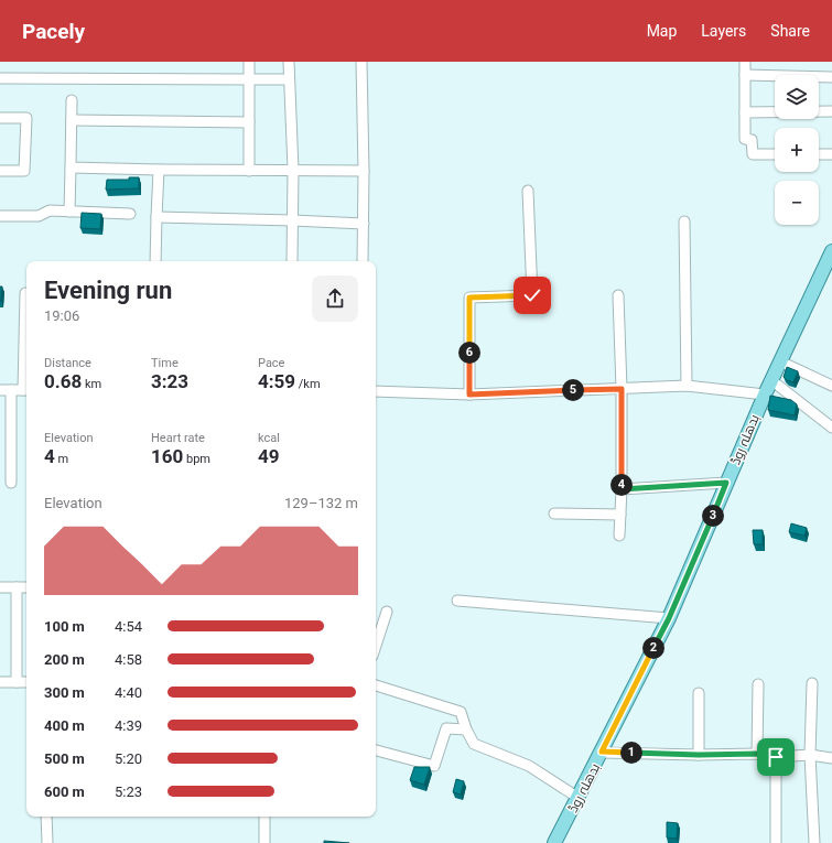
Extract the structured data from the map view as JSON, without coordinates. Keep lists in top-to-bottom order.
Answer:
{
  "streets": {
    "main road": ["بدھلہ روڈ"]
  },
  "page": {
    "header": "Pacely",
    "nav": ["Map", "Layers", "Share"],
    "map_buttons": ["+", "−"],
    "heading": ["Evening run", "19:06"],
    "stats": [
      ["Distance", "0.68 km"],
      ["Time", "3:23"],
      ["Pace", "4:59 /km"],
      ["Elevation", "4 m"],
      ["Heart rate", "160 bpm"],
      ["kcal", "49"]
    ],
    "pins": [
      "6",
      "5",
      "4",
      "3",
      "2",
      "1"
    ],
    "chart": ["Elevation", "129–132 m"],
    "list": [
      {
        "name": "100 m",
        "note": "4:54"
      },
      {
        "name": "200 m",
        "note": "4:58"
      },
      {
        "name": "300 m",
        "note": "4:40"
      },
      {
        "name": "400 m",
        "note": "4:39"
      },
      {
        "name": "500 m",
        "note": "5:20"
      },
      {
        "name": "600 m",
        "note": "5:23"
      }
    ]
  }
}
